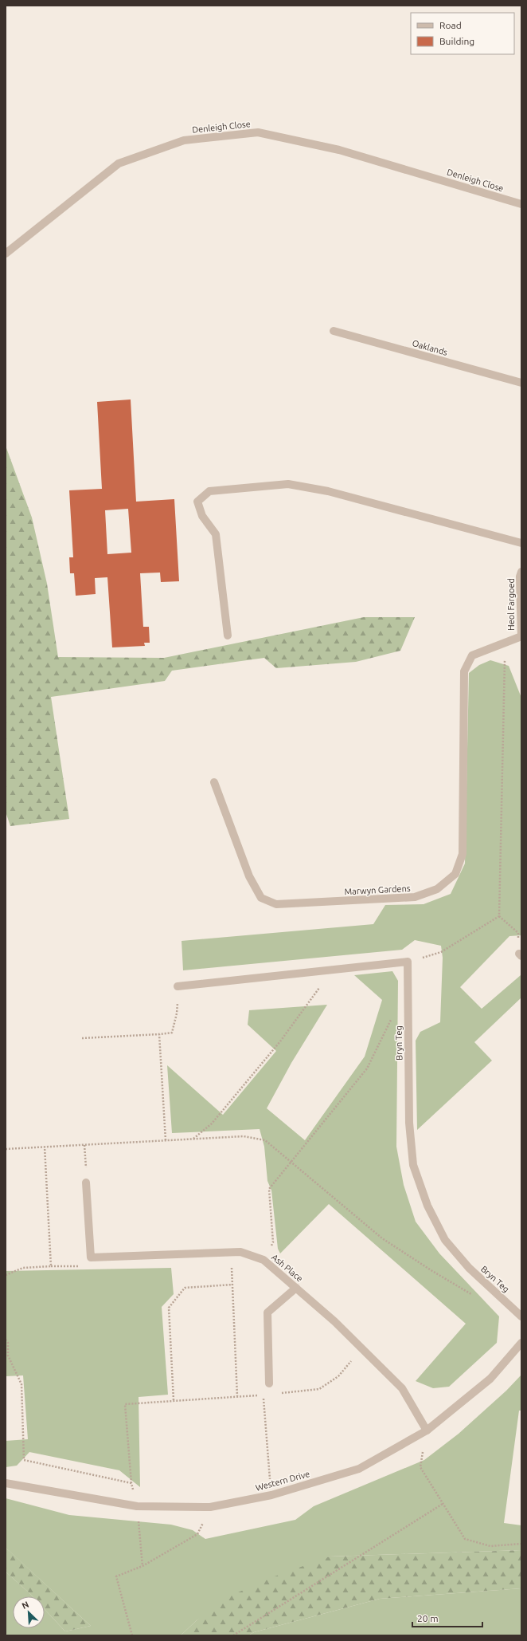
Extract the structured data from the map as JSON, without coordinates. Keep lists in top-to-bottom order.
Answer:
{
  "streets": {
    "street": [
      "Denleigh Close",
      "Oaklands",
      "Heol Fargoed",
      "Marwyn Gardens",
      "Bryn Teg",
      "Ash Place",
      "Western Drive"
    ]
  },
  "crossings": [
    ["Heol Fargoed", "Marwyn Gardens"],
    ["Ash Place", "Western Drive"]
  ],
  "legend": ["Road", "Building"],
  "scale_bar": "20 m",
  "north": "top left"
}
